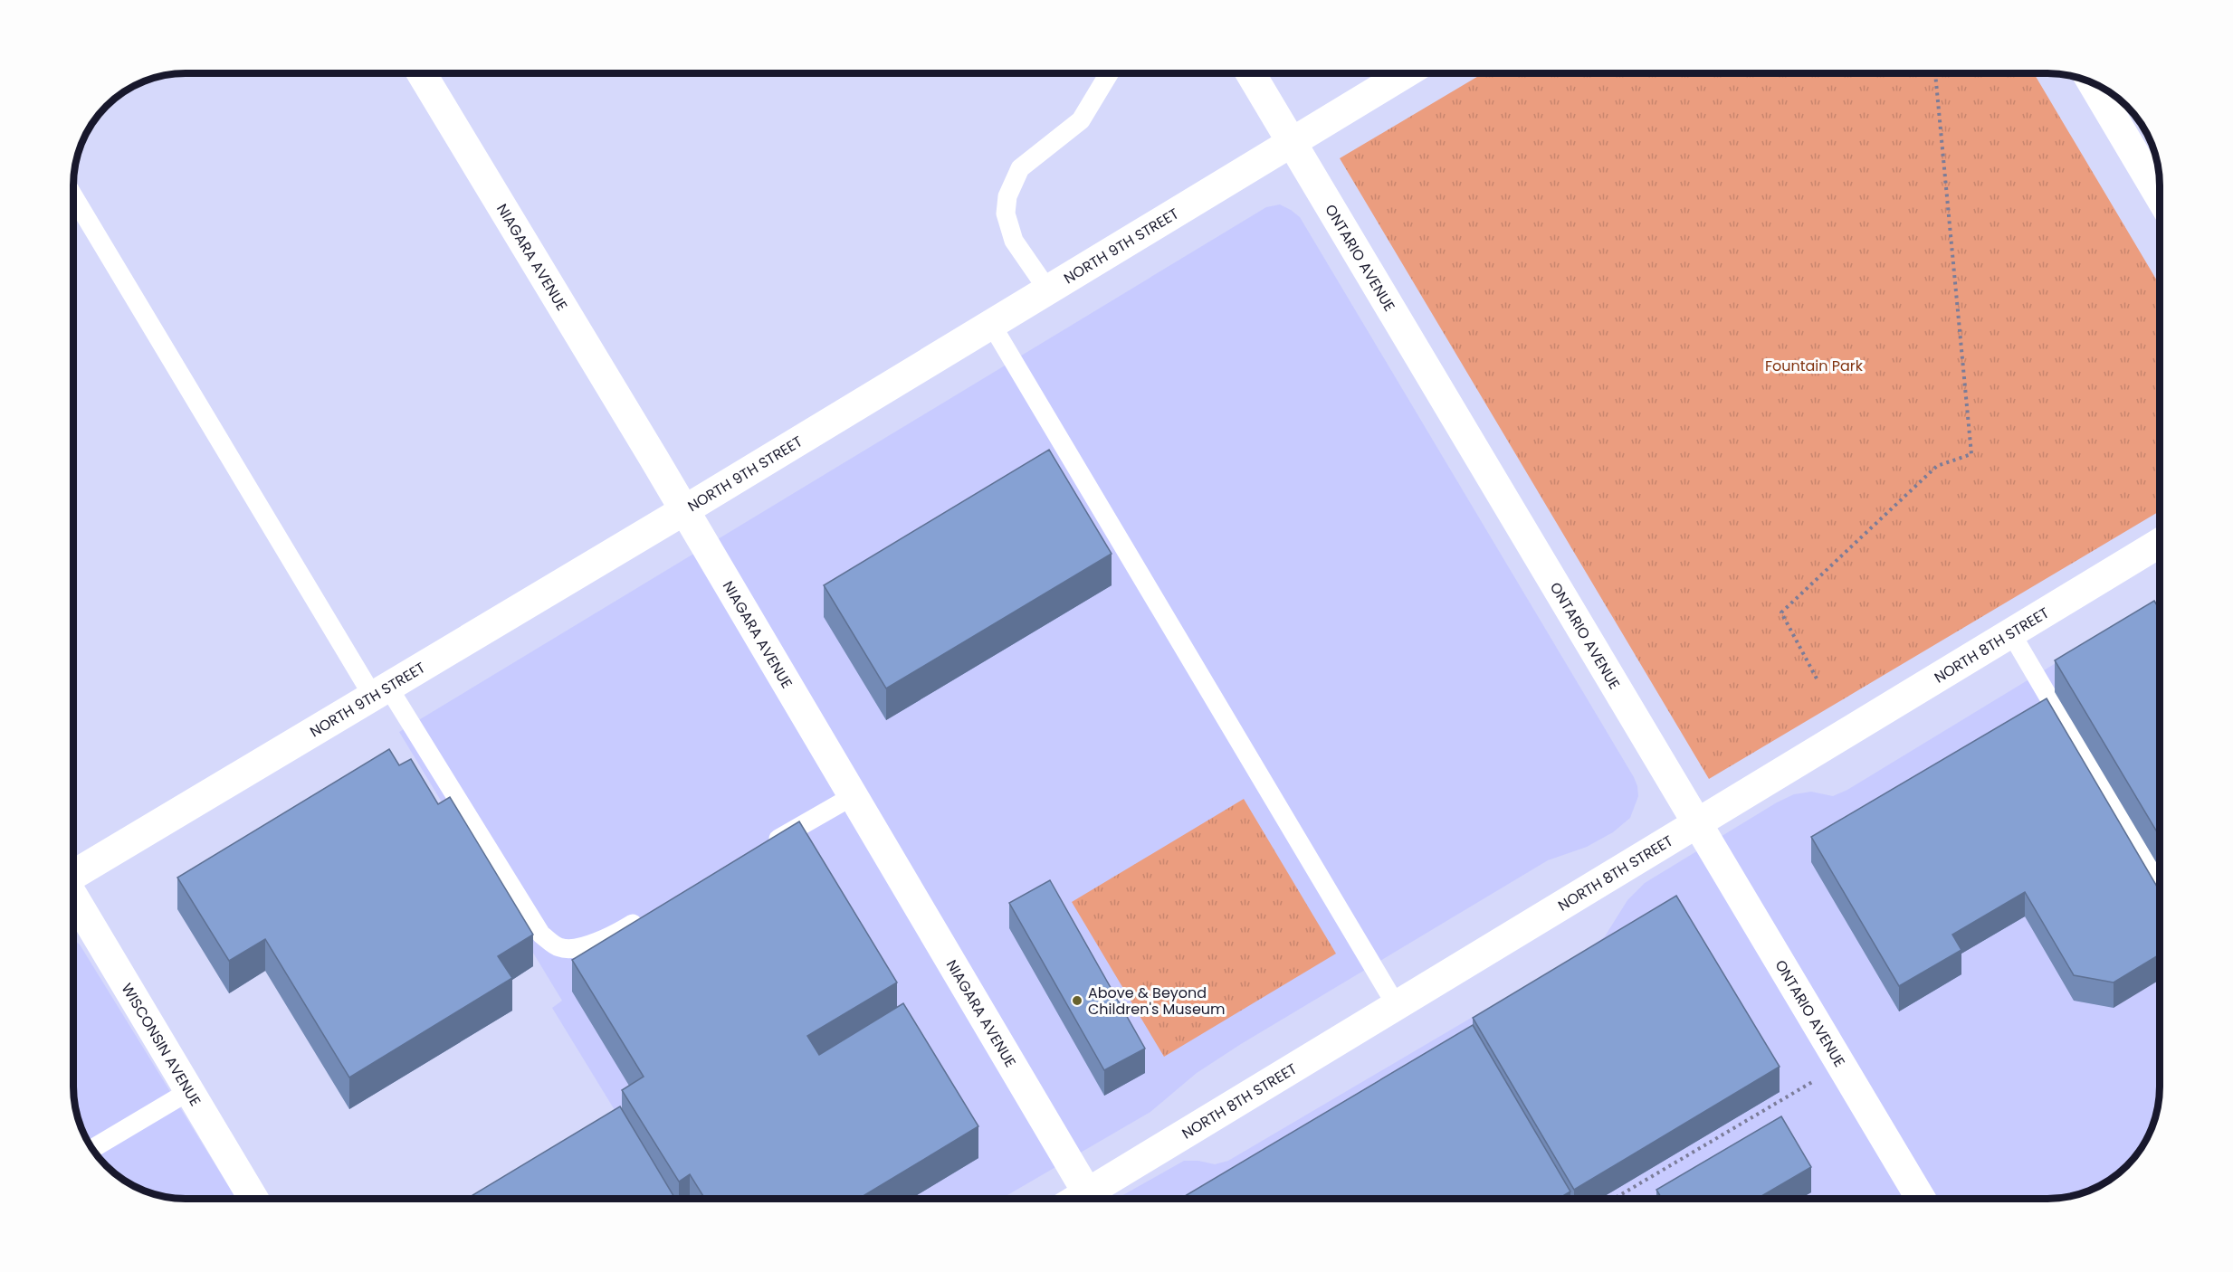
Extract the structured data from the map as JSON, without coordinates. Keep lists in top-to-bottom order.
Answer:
{
  "streets": {
    "street": [
      "NORTH 9TH STREET",
      "NIAGARA AVENUE",
      "ONTARIO AVENUE",
      "NORTH 8TH STREET",
      "WISCONSIN AVENUE"
    ]
  },
  "crossings": [
    ["NORTH 9TH STREET", "NIAGARA AVENUE"],
    ["NORTH 9TH STREET", "ONTARIO AVENUE"],
    ["ONTARIO AVENUE", "NORTH 8TH STREET"]
  ],
  "parks": ["Fountain Park"],
  "places": ["Above & Beyond Children's Museum"]
}
